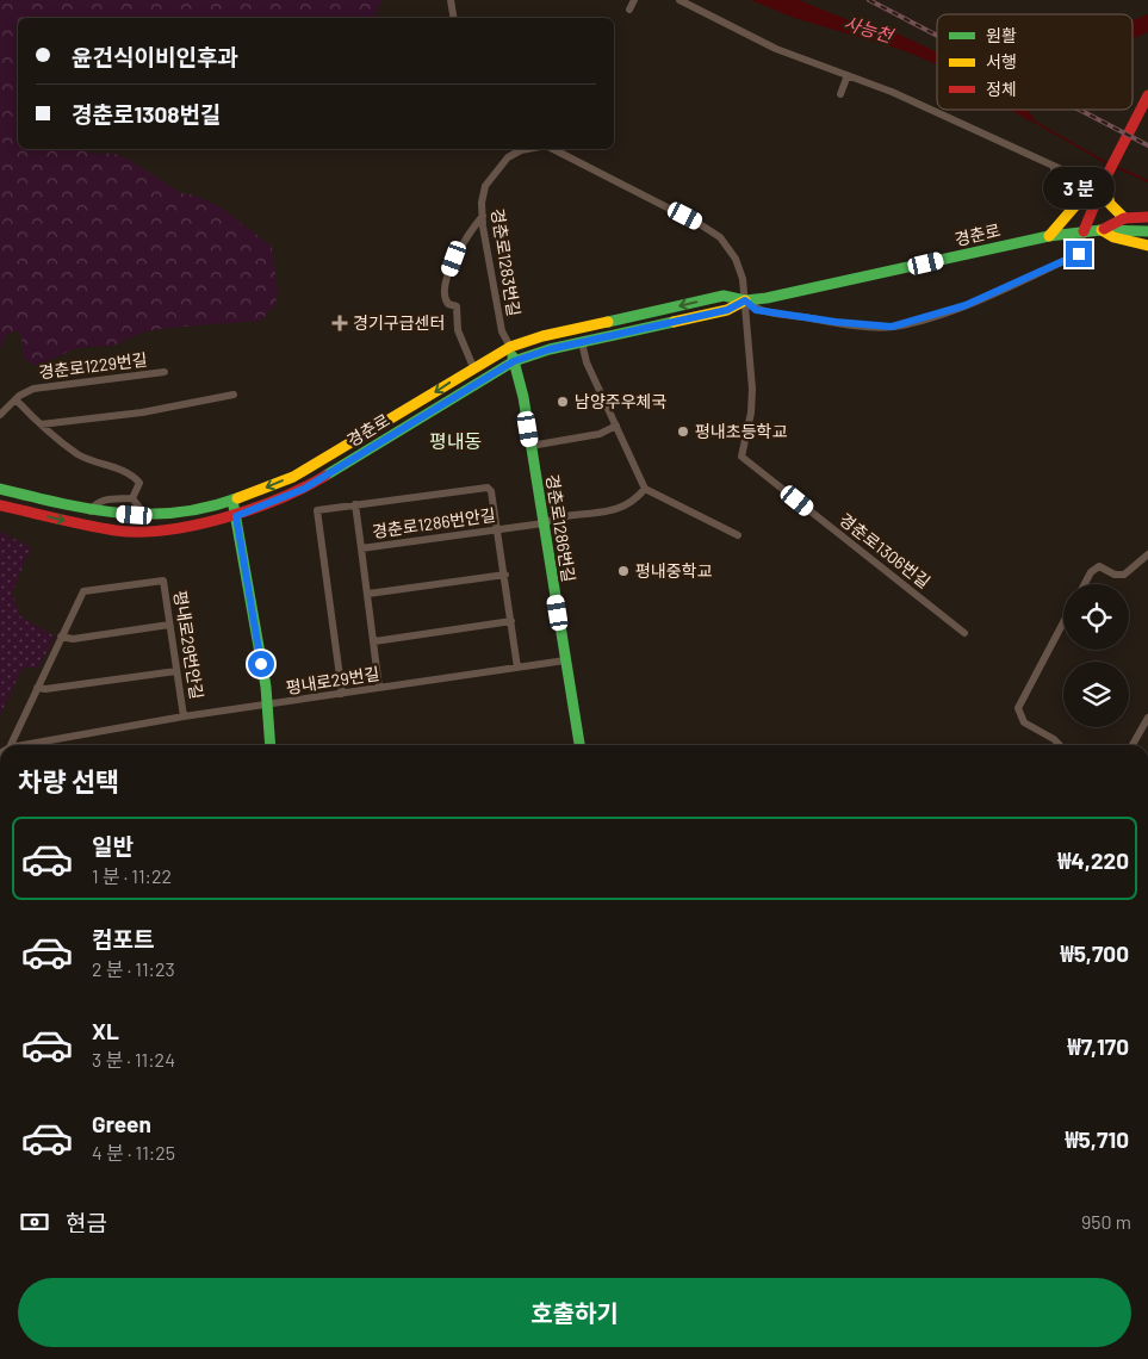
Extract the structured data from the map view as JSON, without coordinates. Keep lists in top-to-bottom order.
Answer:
{
  "streets": {
    "main road": ["경춘로", "경춘로1286번길"],
    "street": [
      "경춘로1283번길",
      "경춘로1229번길",
      "경춘로1286번안길",
      "경춘로1306번길",
      "평내로29번안길",
      "평내로29번길"
    ]
  },
  "crossings": [
    ["경춘로", "경춘로1283번길"],
    ["경춘로", "경춘로1286번길"],
    ["경춘로", "경춘로1306번길"],
    ["경춘로1283번길", "경춘로1286번길"],
    ["경춘로1286번안길", "경춘로1286번길"],
    ["경춘로1286번안길", "평내로29번길"],
    ["경춘로1286번길", "평내로29번길"],
    ["평내로29번안길", "평내로29번길"]
  ],
  "districts": ["평내동"],
  "water": ["사능천"],
  "places": {
    "health": ["경기구급센터"],
    "other": ["남양주우체국", "평내초등학교", "평내중학교"]
  },
  "legend": ["원활", "서행", "정체"],
  "page": {
    "banner": ["윤건식이비인후과", "경춘로1308번길"],
    "bubble": "3 분",
    "heading": "차량 선택",
    "list": [
      {
        "name": "일반",
        "note": "1 분 · 11:22",
        "value": "₩4,220"
      },
      {
        "name": "컴포트",
        "note": "2 분 · 11:23",
        "value": "₩5,700"
      },
      {
        "name": "XL",
        "note": "3 분 · 11:24",
        "value": "₩7,170"
      },
      {
        "name": "Green",
        "note": "4 분 · 11:25",
        "value": "₩5,710"
      }
    ],
    "pay": ["현금", "950 m"],
    "buttons": "호출하기"
  }
}
